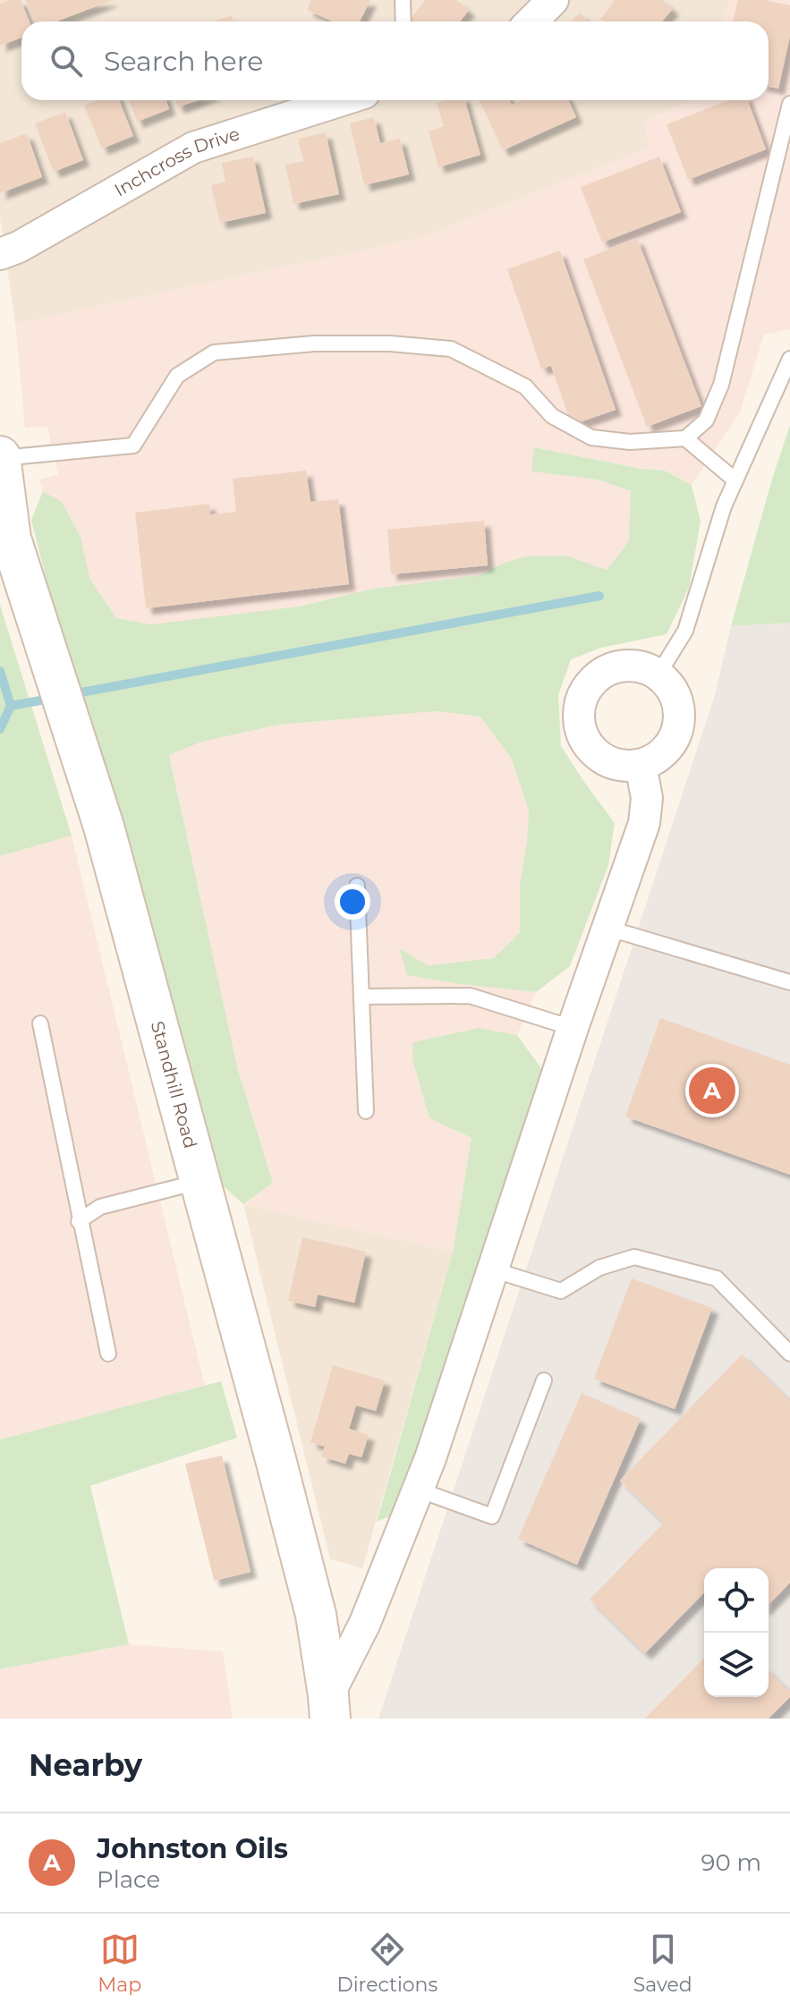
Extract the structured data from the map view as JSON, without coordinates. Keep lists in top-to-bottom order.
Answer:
{
  "streets": {
    "street": ["Inchcross Drive", "Standhill Road"]
  },
  "page": {
    "search": "Search here",
    "pins": "A",
    "heading": "Nearby",
    "list": [
      {
        "mark": "A",
        "name": "Johnston Oils",
        "note": "Place",
        "value": "90 m"
      }
    ],
    "nav": ["Map", "Directions", "Saved"]
  }
}
